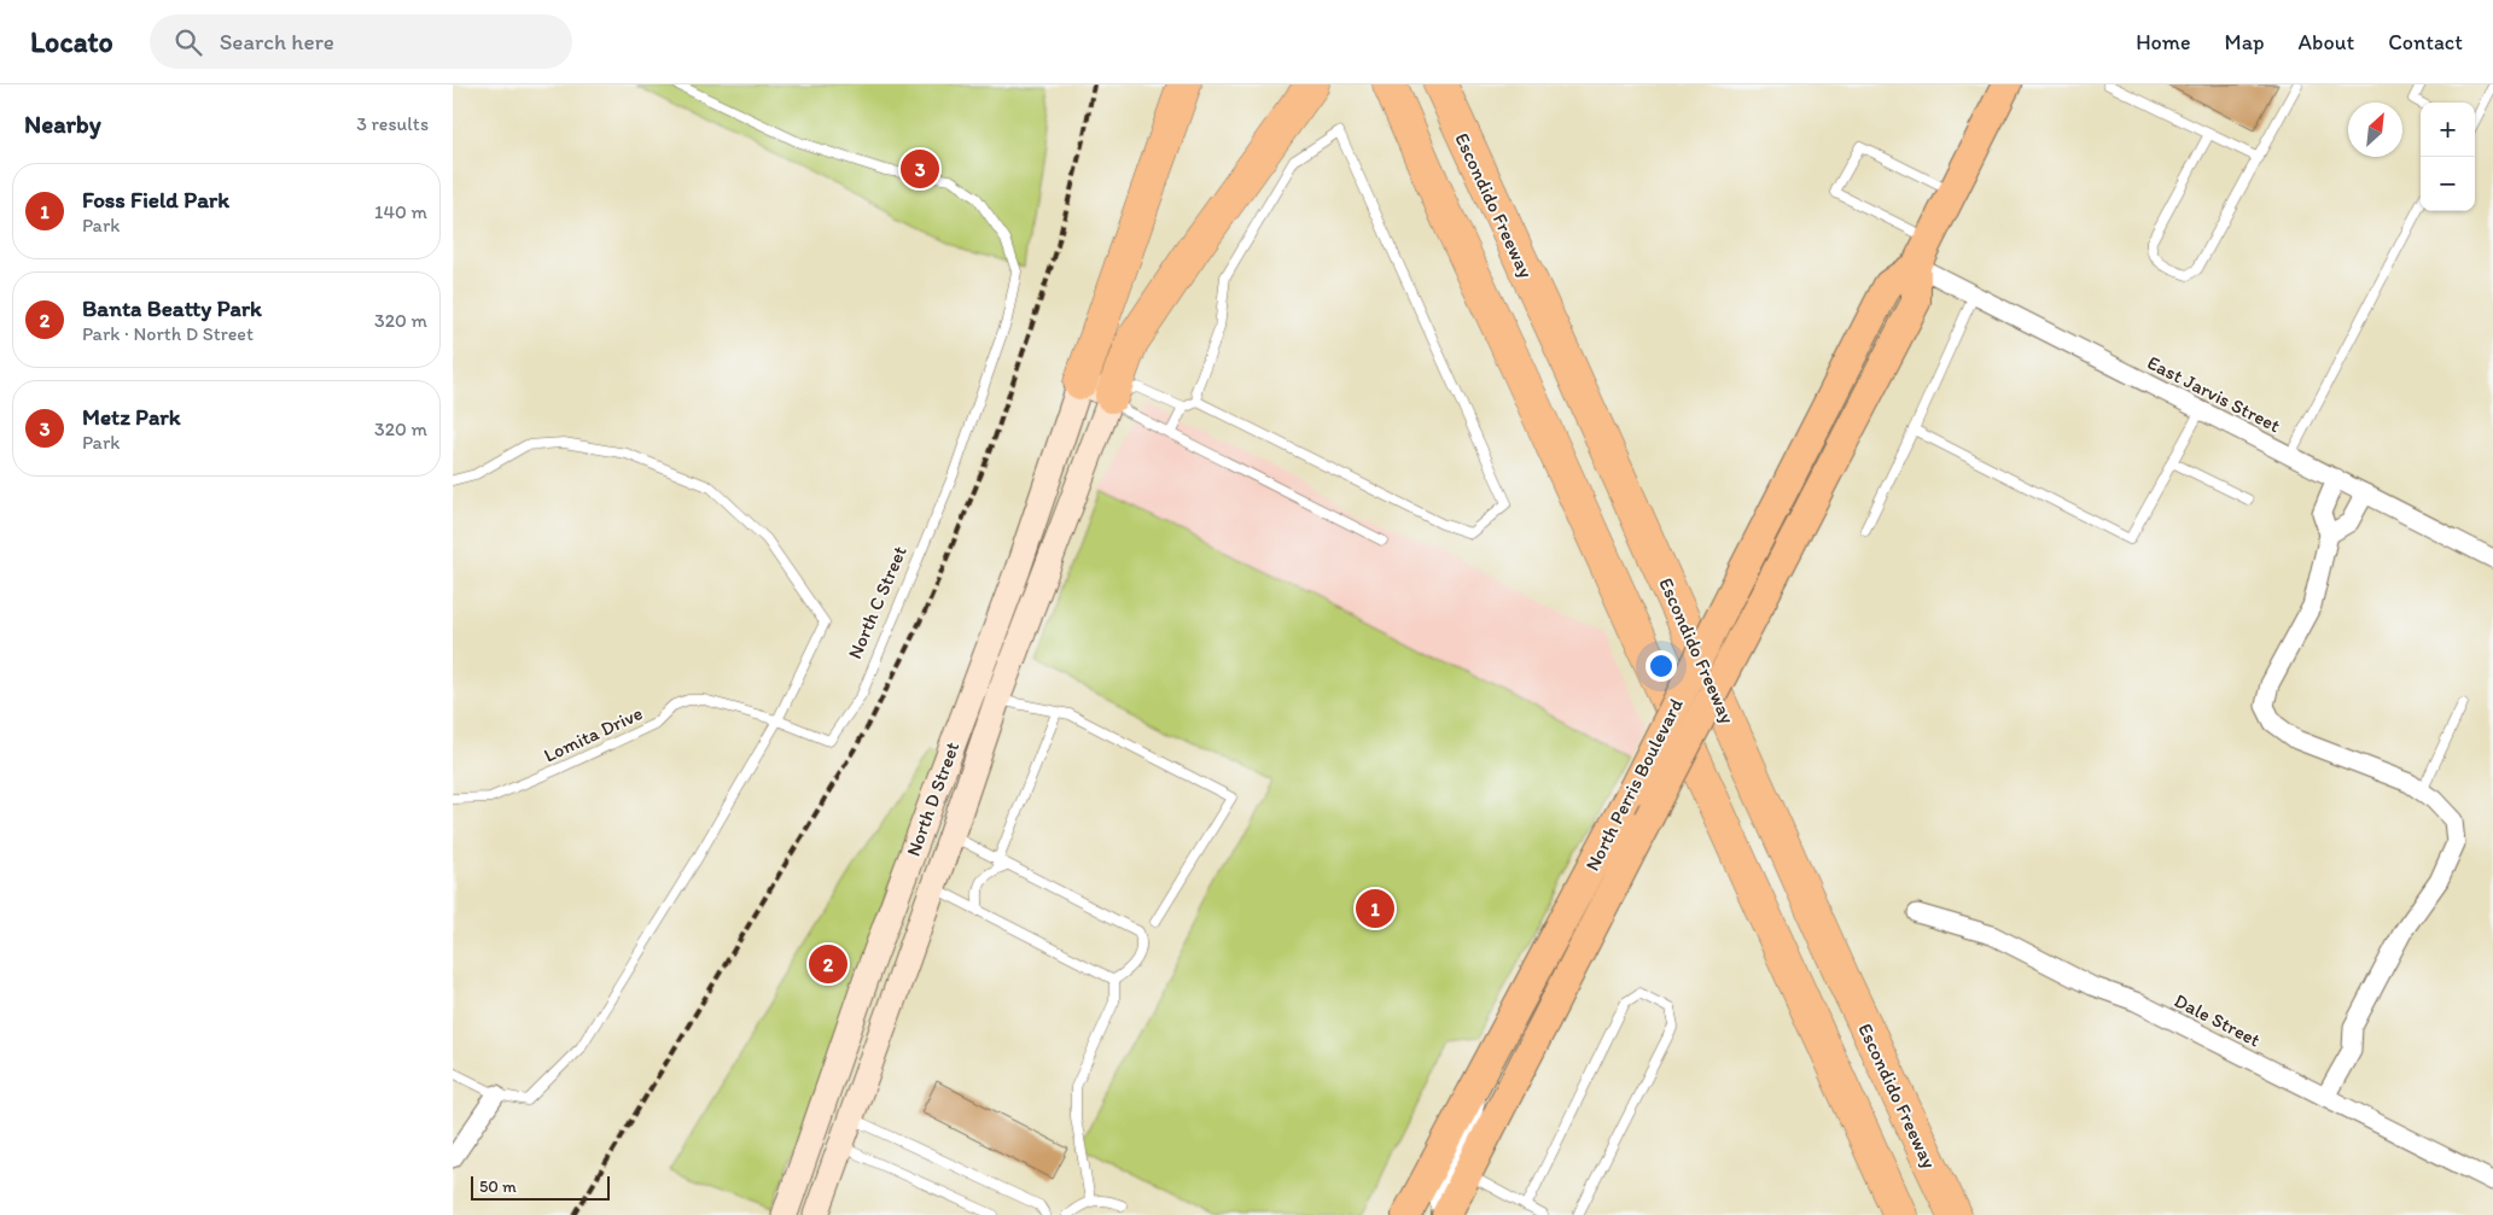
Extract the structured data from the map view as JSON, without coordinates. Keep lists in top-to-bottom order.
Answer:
{
  "streets": {
    "highway": ["Escondido Freeway"],
    "main road": ["North Perris Boulevard", "North D Street"],
    "street": ["East Jarvis Street", "Dale Street"],
    "lane": ["North C Street", "Lomita Drive"]
  },
  "crossings": [
    ["East Jarvis Street", "North Perris Boulevard"],
    ["North C Street", "Lomita Drive"]
  ],
  "scale_bar": "50 m",
  "north": "top right",
  "page": {
    "header": "Locato",
    "search": "Search here",
    "nav": [
      "Home",
      "Map",
      "About",
      "Contact"
    ],
    "heading": ["Nearby", "3 results"],
    "map_buttons": ["+", "−"],
    "pins": ["3", "1", "2"],
    "list": [
      {
        "mark": "1",
        "name": "Foss Field Park",
        "note": "Park",
        "value": "140 m"
      },
      {
        "mark": "2",
        "name": "Banta Beatty Park",
        "note": "Park · North D Street",
        "value": "320 m"
      },
      {
        "mark": "3",
        "name": "Metz Park",
        "note": "Park",
        "value": "320 m"
      }
    ],
    "scale": "50 m"
  }
}
